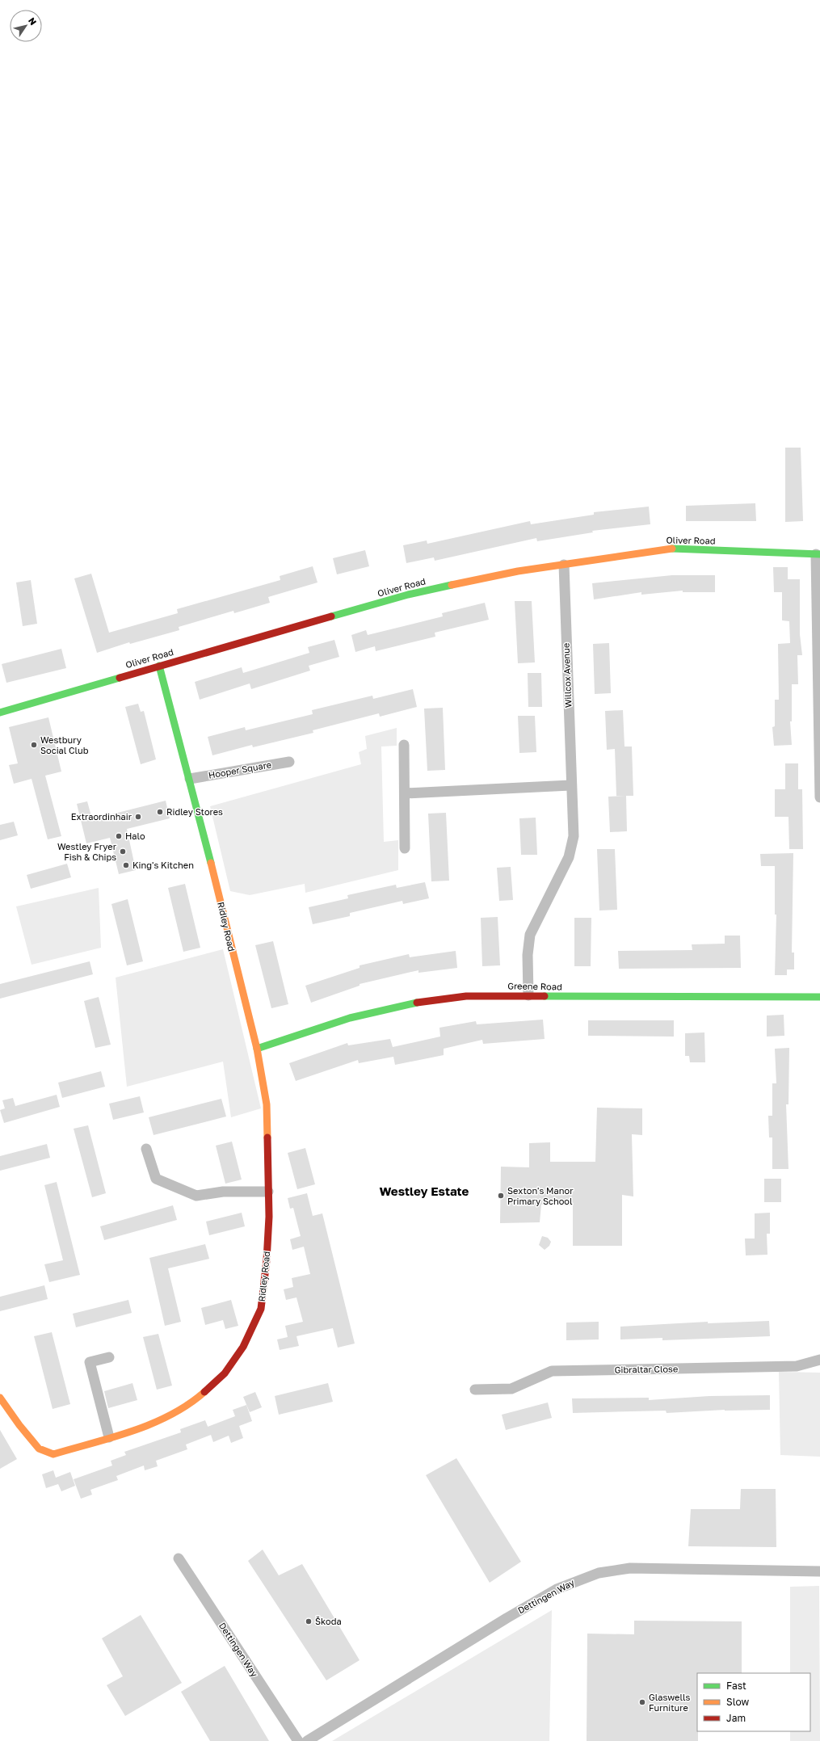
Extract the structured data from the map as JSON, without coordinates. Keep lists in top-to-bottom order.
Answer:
{
  "streets": {
    "street": [
      "Oliver Road",
      "Willcox Avenue",
      "Hooper Square",
      "Ridley Road",
      "Greene Road",
      "Gibraltar Close",
      "Dettingen Way"
    ]
  },
  "crossings": [
    ["Oliver Road", "Willcox Avenue"],
    ["Oliver Road", "Ridley Road"],
    ["Willcox Avenue", "Greene Road"],
    ["Hooper Square", "Ridley Road"],
    ["Ridley Road", "Greene Road"]
  ],
  "districts": ["Westley Estate"],
  "places": [
    "Westbury Social Club",
    "Ridley Stores",
    "Extraordinhair",
    "Halo",
    "Westley Fryer Fish & Chips",
    "King's Kitchen",
    "Sexton's Manor Primary School",
    "Škoda",
    "Glaswells Furniture"
  ],
  "legend": ["Fast", "Slow", "Jam"],
  "north": "top right"
}
